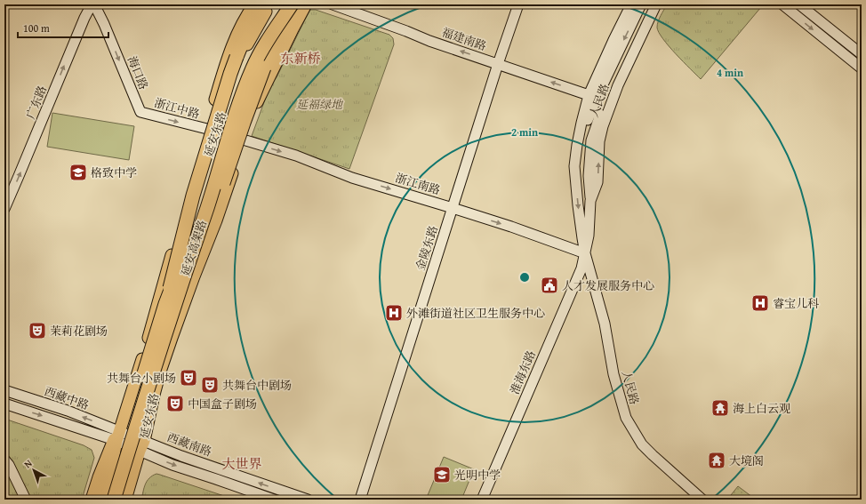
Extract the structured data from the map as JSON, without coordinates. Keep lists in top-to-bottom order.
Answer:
{
  "streets": {
    "highway": ["延安高架路"],
    "main road": [
      "福建南路",
      "海口路",
      "人民路",
      "广东路",
      "浙江中路",
      "延安东路",
      "浙江南路",
      "金陵东路",
      "淮海东路",
      "西藏中路",
      "西藏南路"
    ]
  },
  "crossings": [
    ["福建南路", "人民路"],
    ["福建南路", "金陵东路"],
    ["海口路", "浙江中路"],
    ["人民路", "浙江南路"],
    ["人民路", "淮海东路"],
    ["浙江中路", "延安东路"],
    ["浙江中路", "浙江南路"],
    ["延安东路", "浙江南路"],
    ["延安东路", "延安高架路"],
    ["延安东路", "西藏中路"],
    ["延安东路", "西藏南路"],
    ["浙江南路", "金陵东路"],
    ["浙江南路", "淮海东路"]
  ],
  "one_way": [
    "福建南路",
    "海口路",
    "广东路",
    "浙江中路",
    "浙江南路"
  ],
  "districts": ["东新桥", "大世界"],
  "parks": ["延福绿地"],
  "places": {
    "school or university": ["格致中学", "光明中学"],
    "public building": ["人才发展服务中心"],
    "hospital": ["睿宝儿科", "外滩街道社区卫生服务中心"],
    "theatre": [
      "茉莉花剧场",
      "共舞台小剧场",
      "共舞台中剧场",
      "中国盒子剧场"
    ],
    "temple": ["海上白云观", "大境阁"]
  },
  "scale_bar": "100 m",
  "north": "top left",
  "rings": ["4 min", "2 min"]
}
